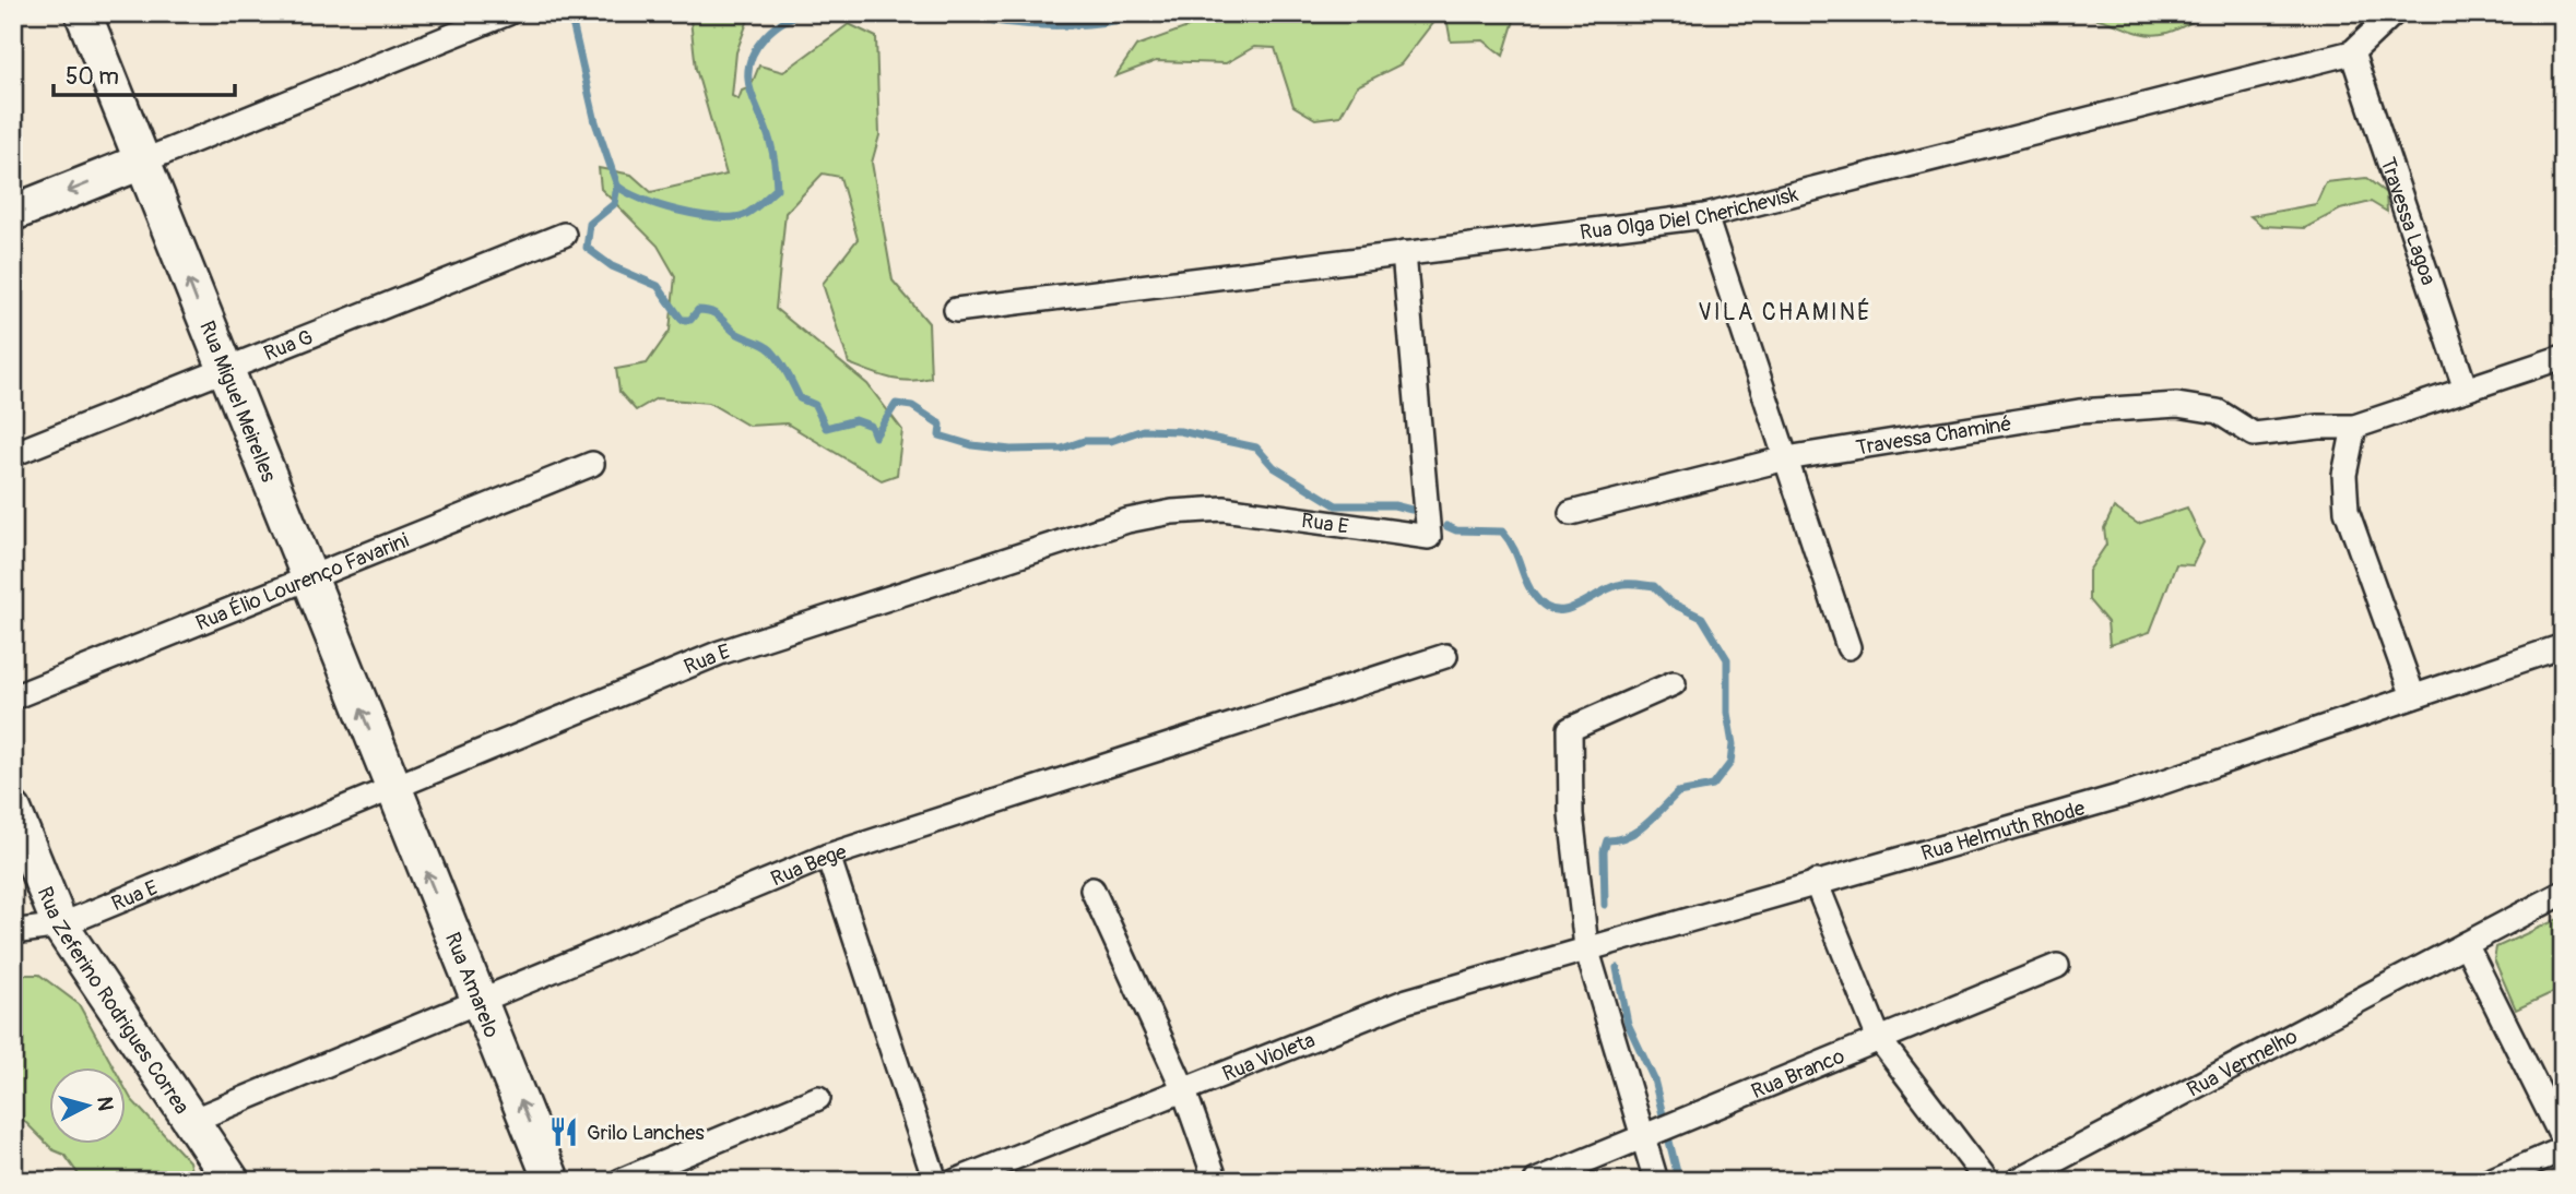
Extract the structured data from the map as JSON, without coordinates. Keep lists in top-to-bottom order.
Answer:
{
  "streets": {
    "street": [
      "Rua Olga Diel Cherichevisk",
      "Travessa Lagoa",
      "Rua G",
      "Rua Miguel Meirelles",
      "Travessa Chaminé",
      "Rua E",
      "Rua Élio Lourenço Favarini",
      "Rua Helmuth Rhode",
      "Rua Bege",
      "Rua Amarelo",
      "Rua Zeferino Rodrigues Correa",
      "Rua Violeta",
      "Rua Vermelho",
      "Rua Branco"
    ]
  },
  "crossings": [
    ["Rua Olga Diel Cherichevisk", "Travessa Lagoa"],
    ["Rua Olga Diel Cherichevisk", "Rua E"],
    ["Travessa Lagoa", "Travessa Chaminé"],
    ["Rua G", "Rua Miguel Meirelles"],
    ["Rua Miguel Meirelles", "Rua E"],
    ["Rua Miguel Meirelles", "Rua Élio Lourenço Favarini"],
    ["Rua Miguel Meirelles", "Rua Amarelo"],
    ["Rua E", "Rua Amarelo"],
    ["Rua E", "Rua Zeferino Rodrigues Correa"],
    ["Rua Helmuth Rhode", "Rua Violeta"],
    ["Rua Bege", "Rua Amarelo"],
    ["Rua Bege", "Rua Zeferino Rodrigues Correa"]
  ],
  "one_way": ["Rua Miguel Meirelles", "Rua Amarelo"],
  "districts": ["VILA CHAMINÉ"],
  "places": {
    "restaurant": ["Grilo Lanches"]
  },
  "scale_bar": "50 m",
  "north": "right"
}
